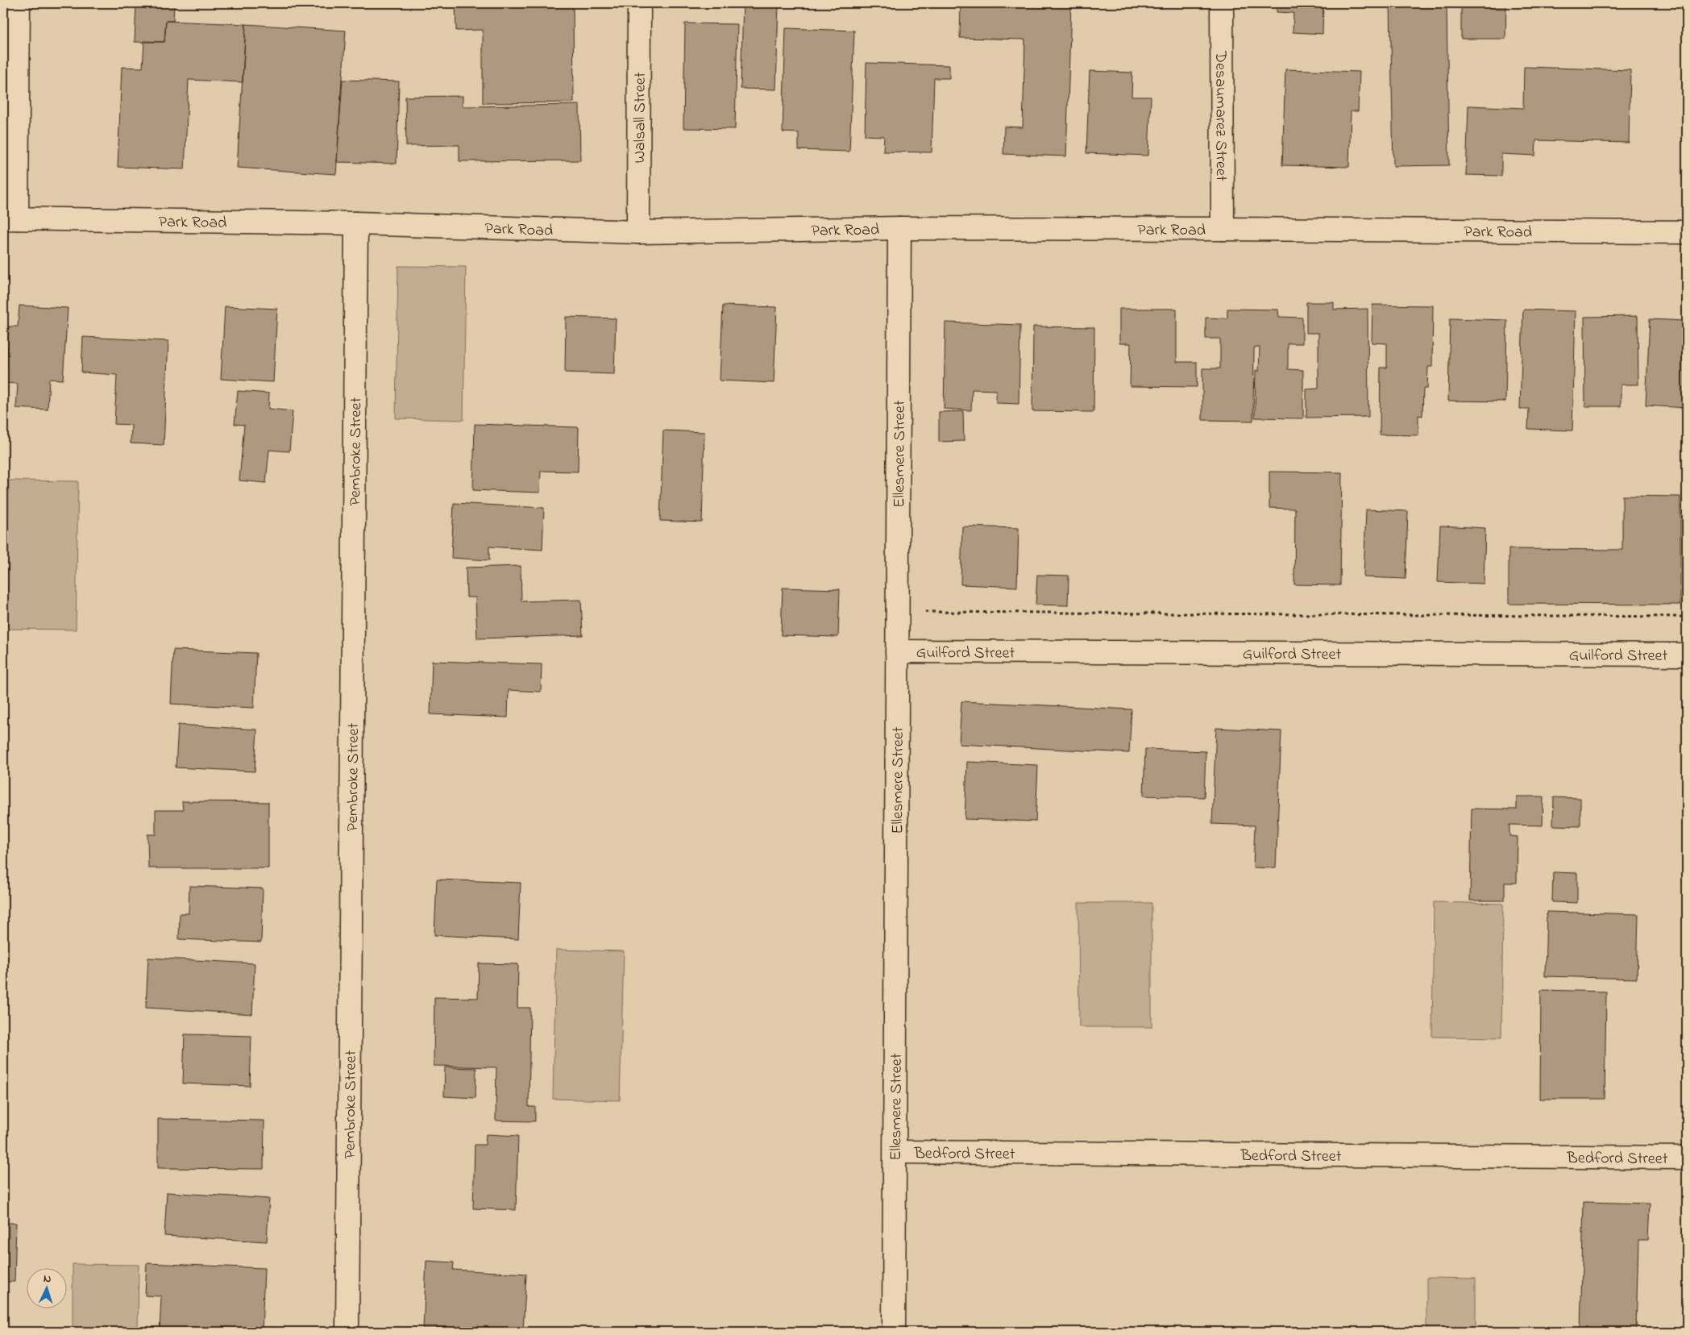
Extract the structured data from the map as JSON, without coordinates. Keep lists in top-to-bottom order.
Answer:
{
  "streets": {
    "street": [
      "Desaumarez Street",
      "Walsall Street",
      "Park Road",
      "Pembroke Street",
      "Ellesmere Street",
      "Guilford Street",
      "Bedford Street"
    ]
  },
  "crossings": [
    ["Desaumarez Street", "Park Road"],
    ["Walsall Street", "Park Road"],
    ["Park Road", "Pembroke Street"],
    ["Park Road", "Ellesmere Street"],
    ["Ellesmere Street", "Guilford Street"],
    ["Ellesmere Street", "Bedford Street"]
  ],
  "north": "top"
}
